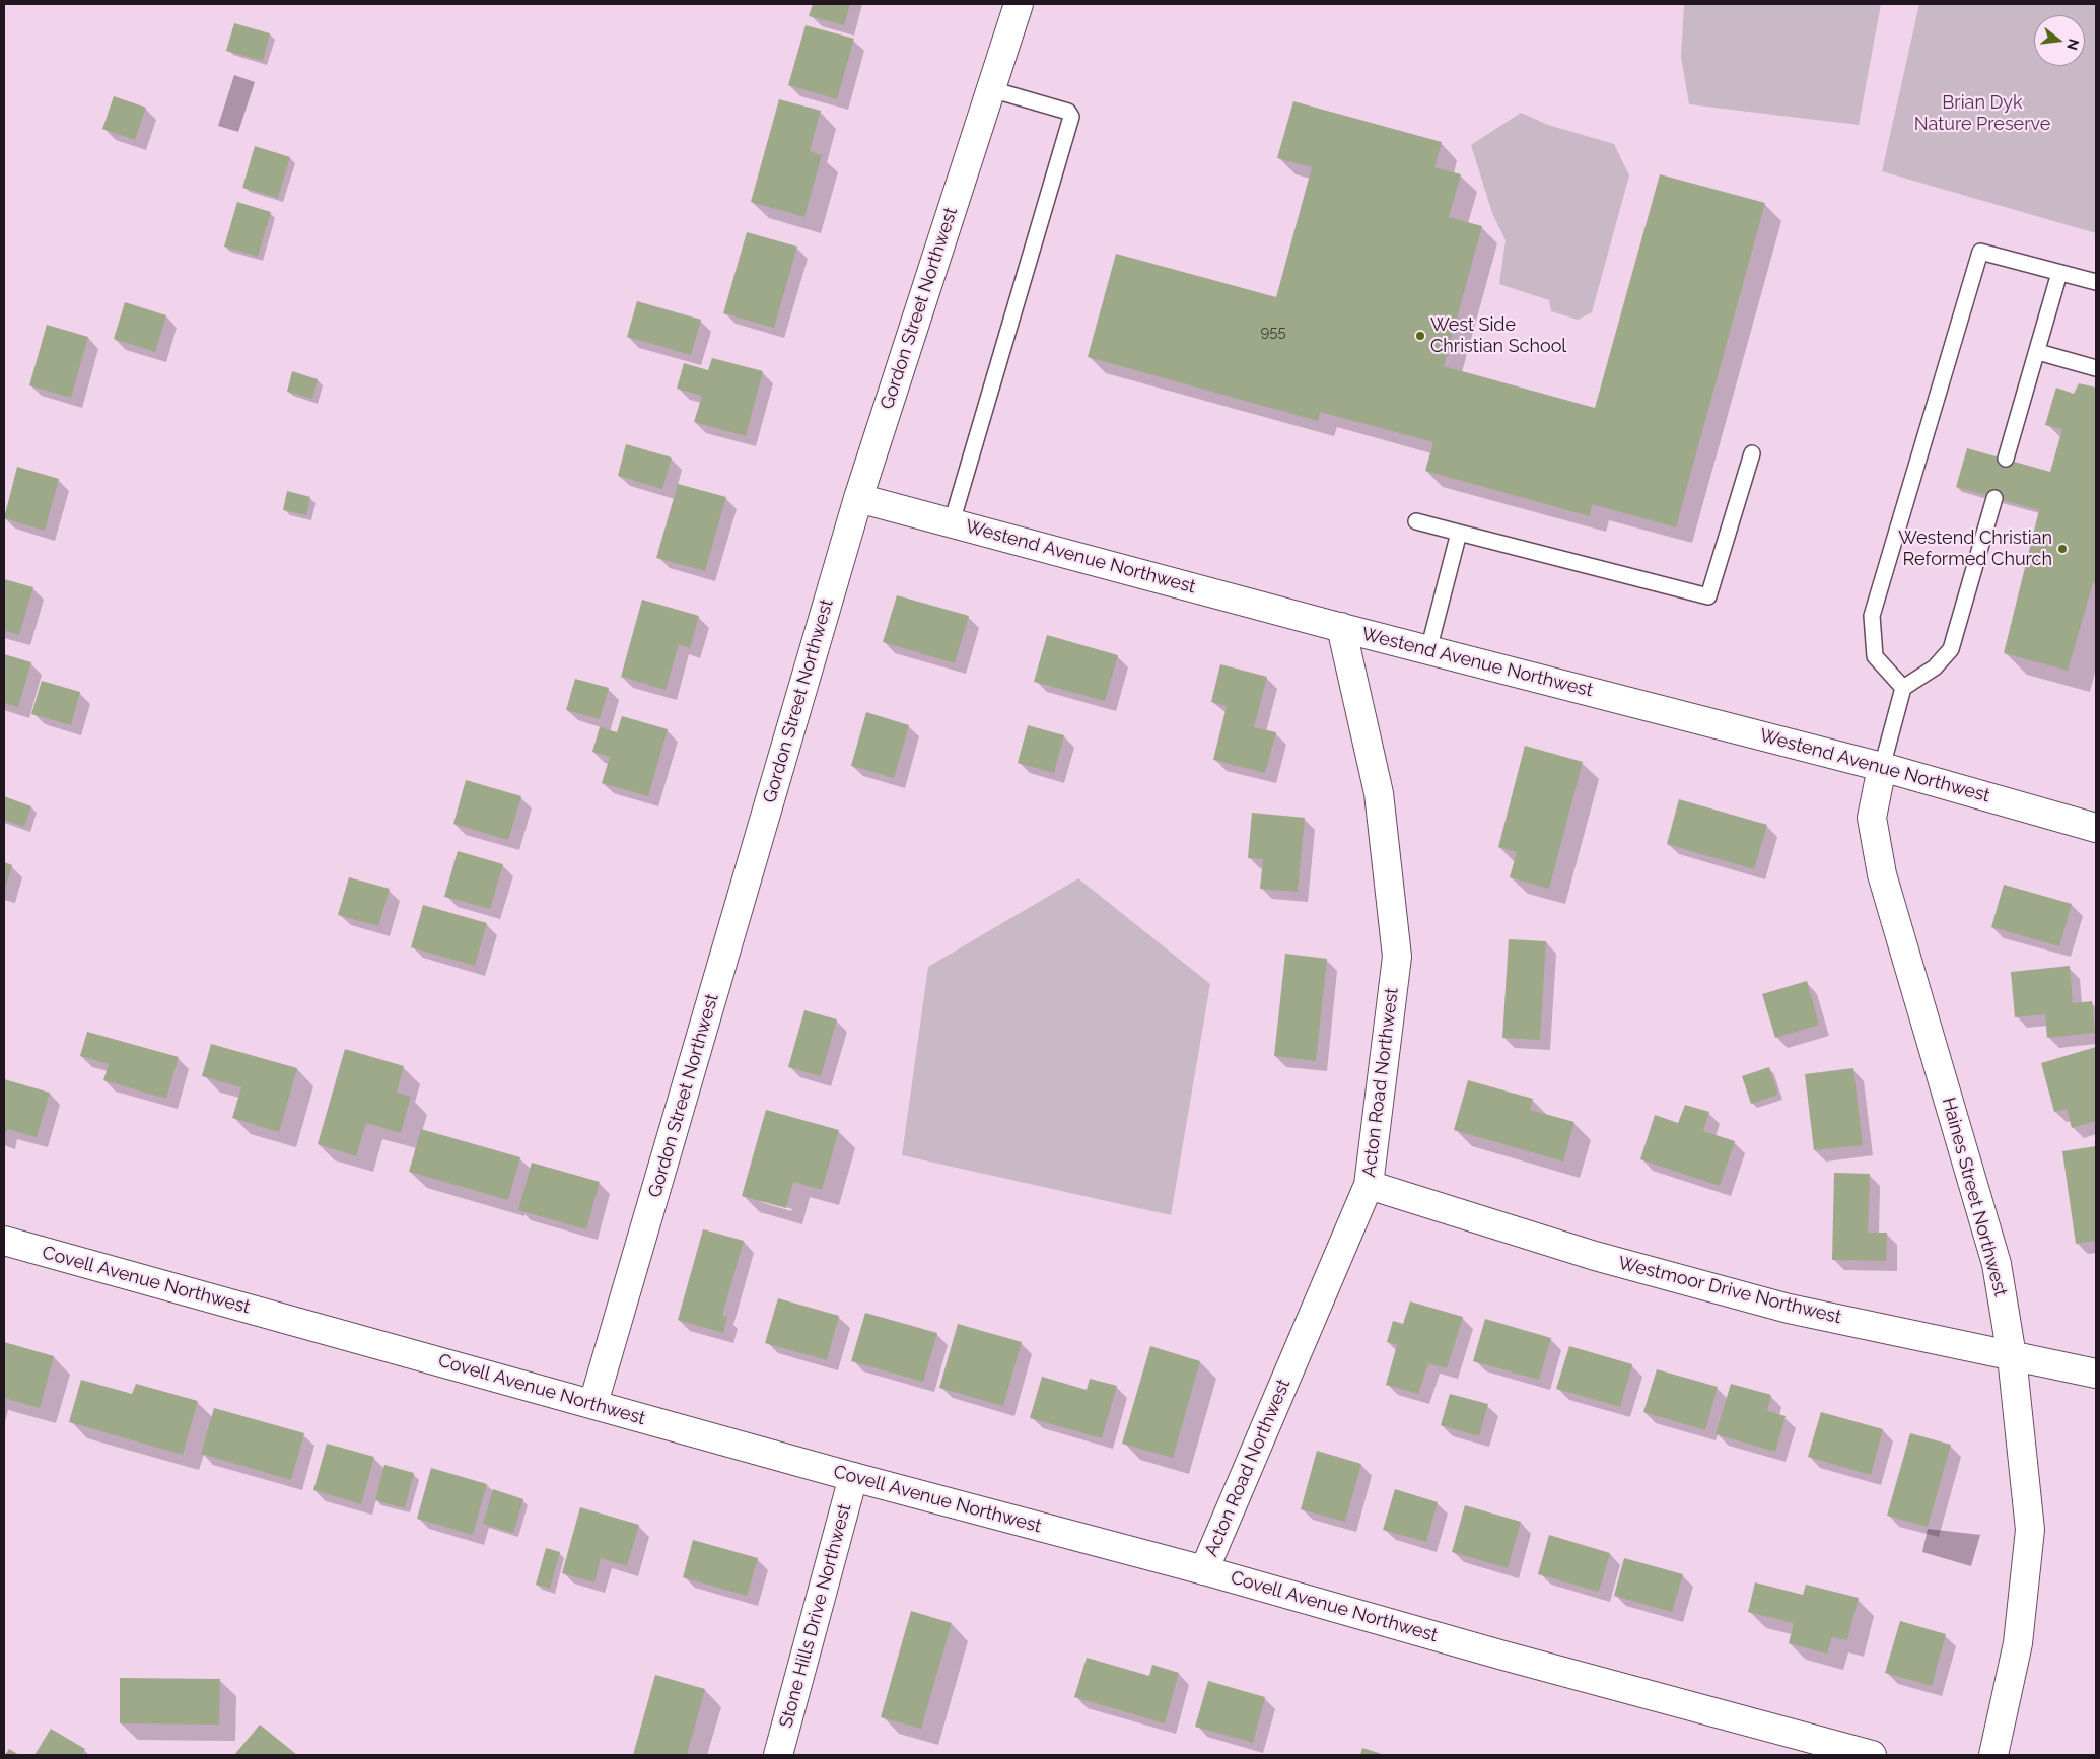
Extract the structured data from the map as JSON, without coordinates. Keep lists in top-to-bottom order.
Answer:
{
  "streets": {
    "street": [
      "Gordon Street Northwest",
      "Westend Avenue Northwest",
      "Acton Road Northwest",
      "Haines Street Northwest",
      "Covell Avenue Northwest",
      "Westmoor Drive Northwest",
      "Stone Hills Drive Northwest"
    ]
  },
  "crossings": [
    ["Gordon Street Northwest", "Westend Avenue Northwest"],
    ["Gordon Street Northwest", "Covell Avenue Northwest"],
    ["Westend Avenue Northwest", "Acton Road Northwest"],
    ["Westend Avenue Northwest", "Haines Street Northwest"],
    ["Acton Road Northwest", "Covell Avenue Northwest"],
    ["Acton Road Northwest", "Westmoor Drive Northwest"],
    ["Haines Street Northwest", "Westmoor Drive Northwest"],
    ["Covell Avenue Northwest", "Stone Hills Drive Northwest"]
  ],
  "parks": ["Brian Dyk Nature Preserve"],
  "places": ["West Side Christian School", "Westend Christian Reformed Church"],
  "house_numbers": ["955"],
  "north": "right"
}
